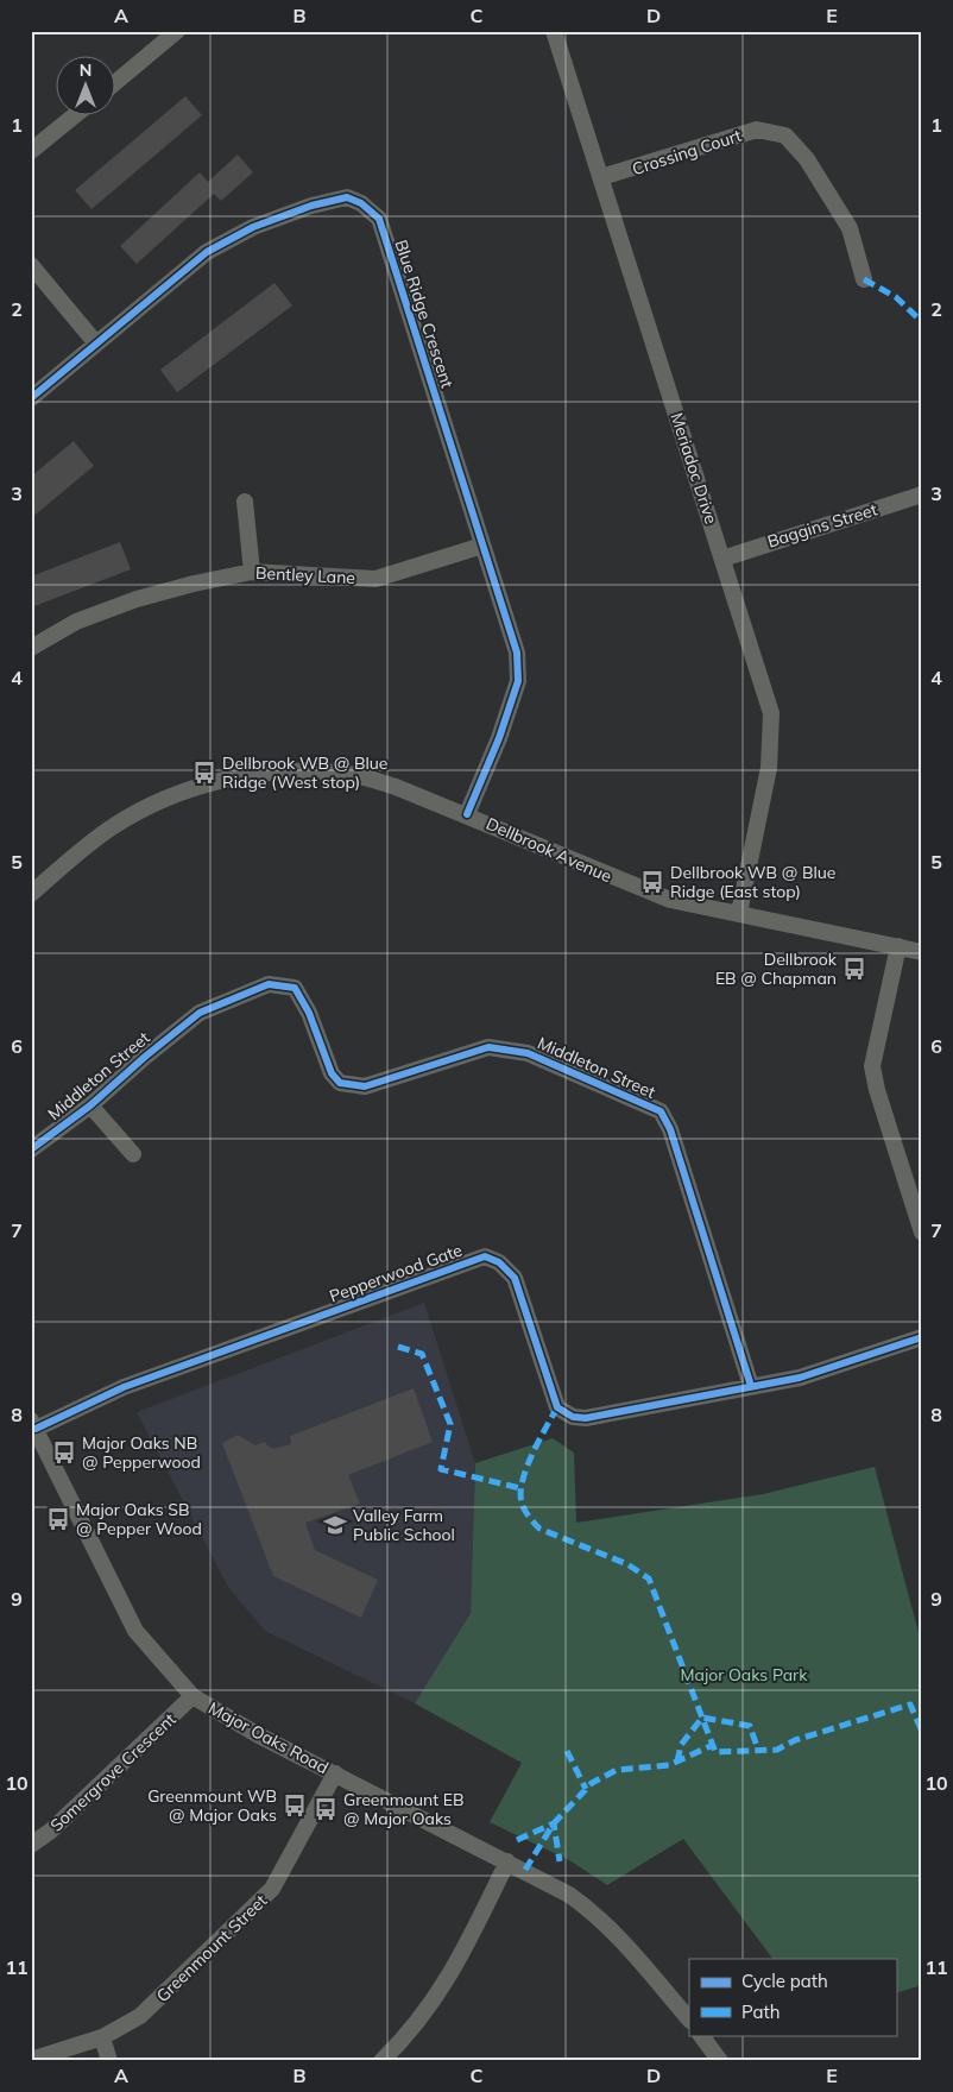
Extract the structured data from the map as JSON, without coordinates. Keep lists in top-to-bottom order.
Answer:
{
  "streets": {
    "street": [
      "Crossing Court",
      "Blue Ridge Crescent",
      "Meriadoc Drive",
      "Baggins Street",
      "Bentley Lane",
      "Dellbrook Avenue",
      "Middleton Street",
      "Pepperwood Gate",
      "Major Oaks Road",
      "Somergrove Crescent",
      "Greenmount Street"
    ]
  },
  "crossings": [
    ["Crossing Court", "Meriadoc Drive"],
    ["Blue Ridge Crescent", "Bentley Lane"],
    ["Blue Ridge Crescent", "Dellbrook Avenue"],
    ["Meriadoc Drive", "Baggins Street"],
    ["Meriadoc Drive", "Dellbrook Avenue"],
    ["Middleton Street", "Pepperwood Gate"],
    ["Pepperwood Gate", "Major Oaks Road"],
    ["Major Oaks Road", "Somergrove Crescent"],
    ["Major Oaks Road", "Greenmount Street"]
  ],
  "parks": ["Major Oaks Park"],
  "places": {
    "bus stop": [
      "Dellbrook WB @ Blue Ridge (West stop)",
      "Dellbrook WB @ Blue Ridge (East stop)",
      "Dellbrook EB @ Chapman",
      "Major Oaks NB @ Pepperwood",
      "Major Oaks SB @ Pepper Wood",
      "Greenmount WB @ Major Oaks",
      "Greenmount EB @ Major Oaks"
    ],
    "school or university": ["Valley Farm Public School"]
  },
  "legend": ["Cycle path", "Path"],
  "north": "top",
  "grid": {
    "columns": [
      "A",
      "B",
      "C",
      "D",
      "E"
    ],
    "rows": [
      "1",
      "2",
      "3",
      "4",
      "5",
      "6",
      "7",
      "8",
      "9",
      "10",
      "11"
    ]
  }
}
